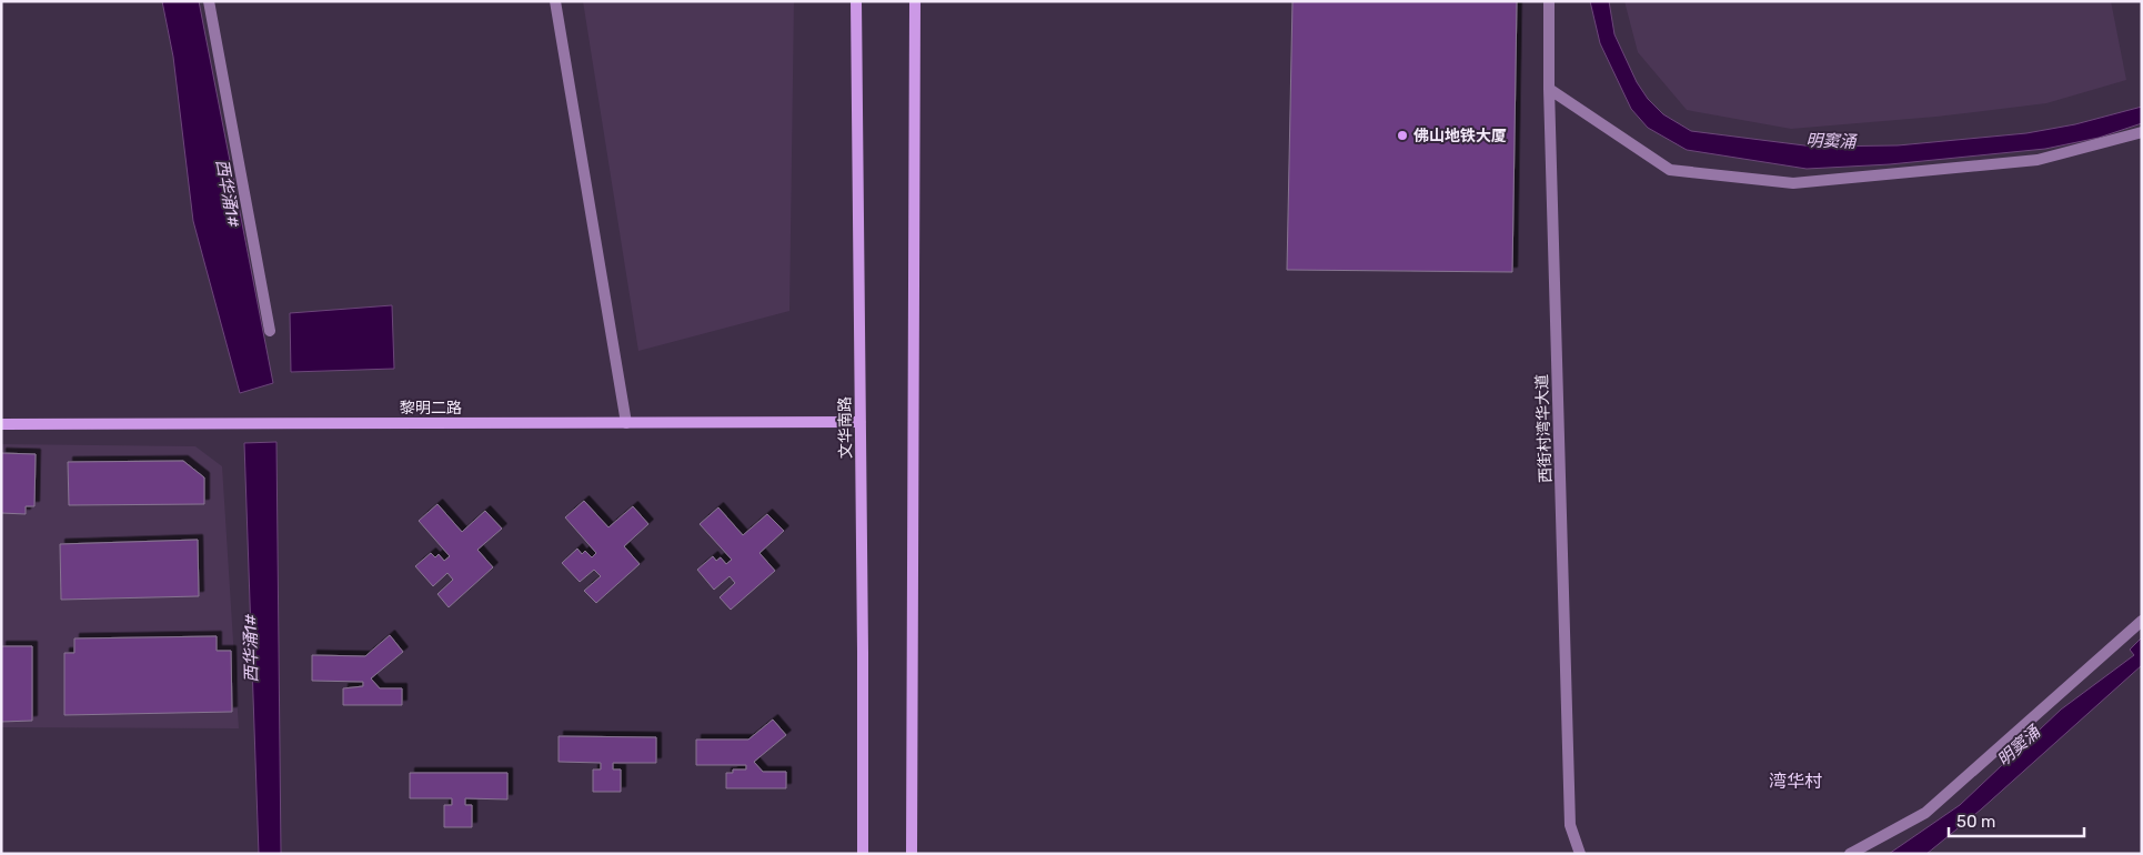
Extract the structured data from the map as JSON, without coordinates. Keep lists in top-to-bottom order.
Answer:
{
  "streets": {
    "main road": ["黎明二路", "文华南路"],
    "street": ["西街村湾华大道"]
  },
  "crossings": [
    ["黎明二路", "文华南路"]
  ],
  "districts": ["湾华村"],
  "water": ["明窦涌", "西华涌1#"],
  "places": ["佛山地铁大厦"],
  "scale_bar": "50 m"
}
